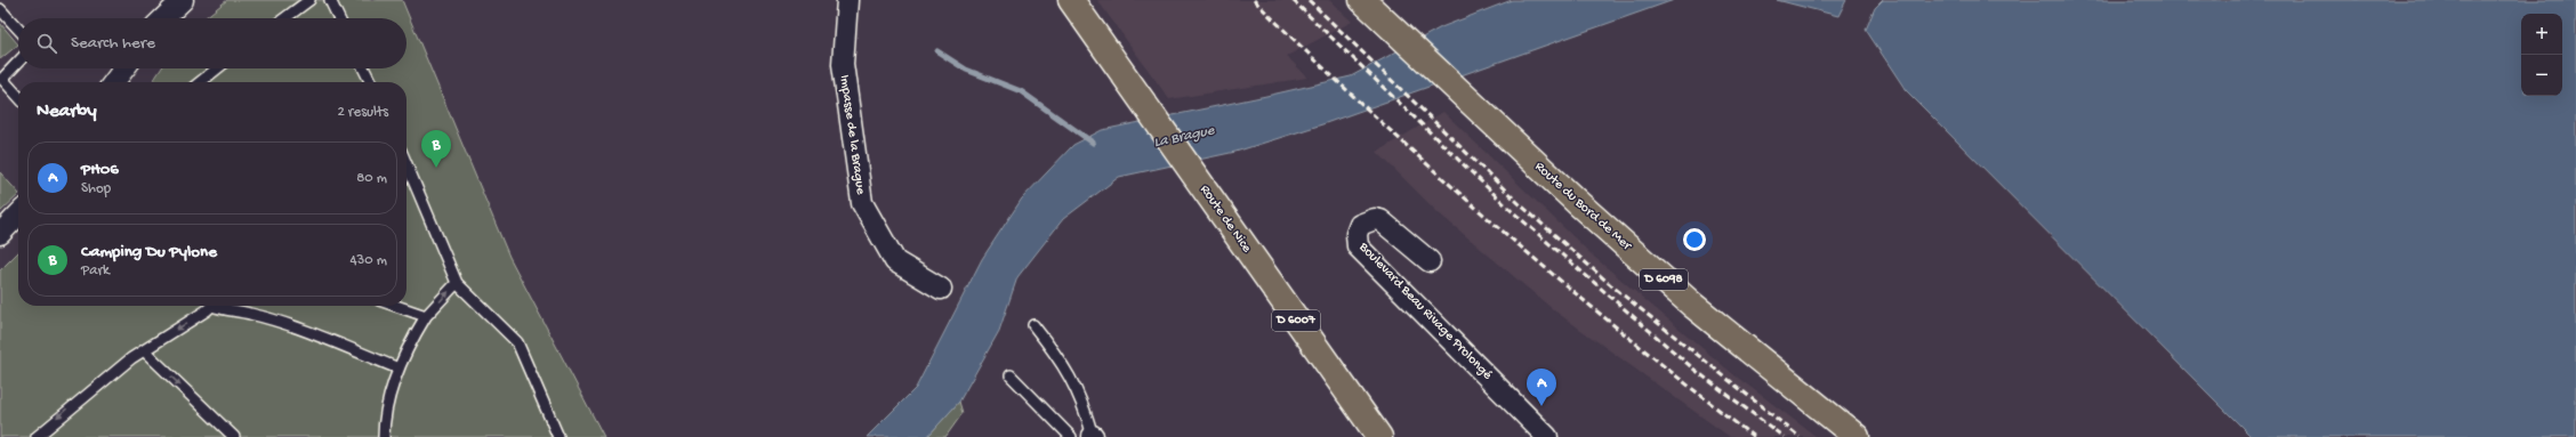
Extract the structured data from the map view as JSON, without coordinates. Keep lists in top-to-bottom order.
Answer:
{
  "streets": {
    "main road": [
      "Route du Bord de Mer",
      "Route de Nice",
      "D 6098",
      "D 6007"
    ],
    "street": ["Impasse de la Brague", "Boulevard Beau Rivage Prolongé"]
  },
  "water": ["La Brague"],
  "page": {
    "map_buttons": ["+", "−"],
    "search": "Search here",
    "heading": ["Nearby", "2 results"],
    "pins": ["B", "A"],
    "list": [
      {
        "mark": "A",
        "name": "PH06",
        "note": "Shop",
        "value": "80 m"
      },
      {
        "mark": "B",
        "name": "Camping Du Pylone",
        "note": "Park",
        "value": "430 m"
      }
    ]
  }
}
